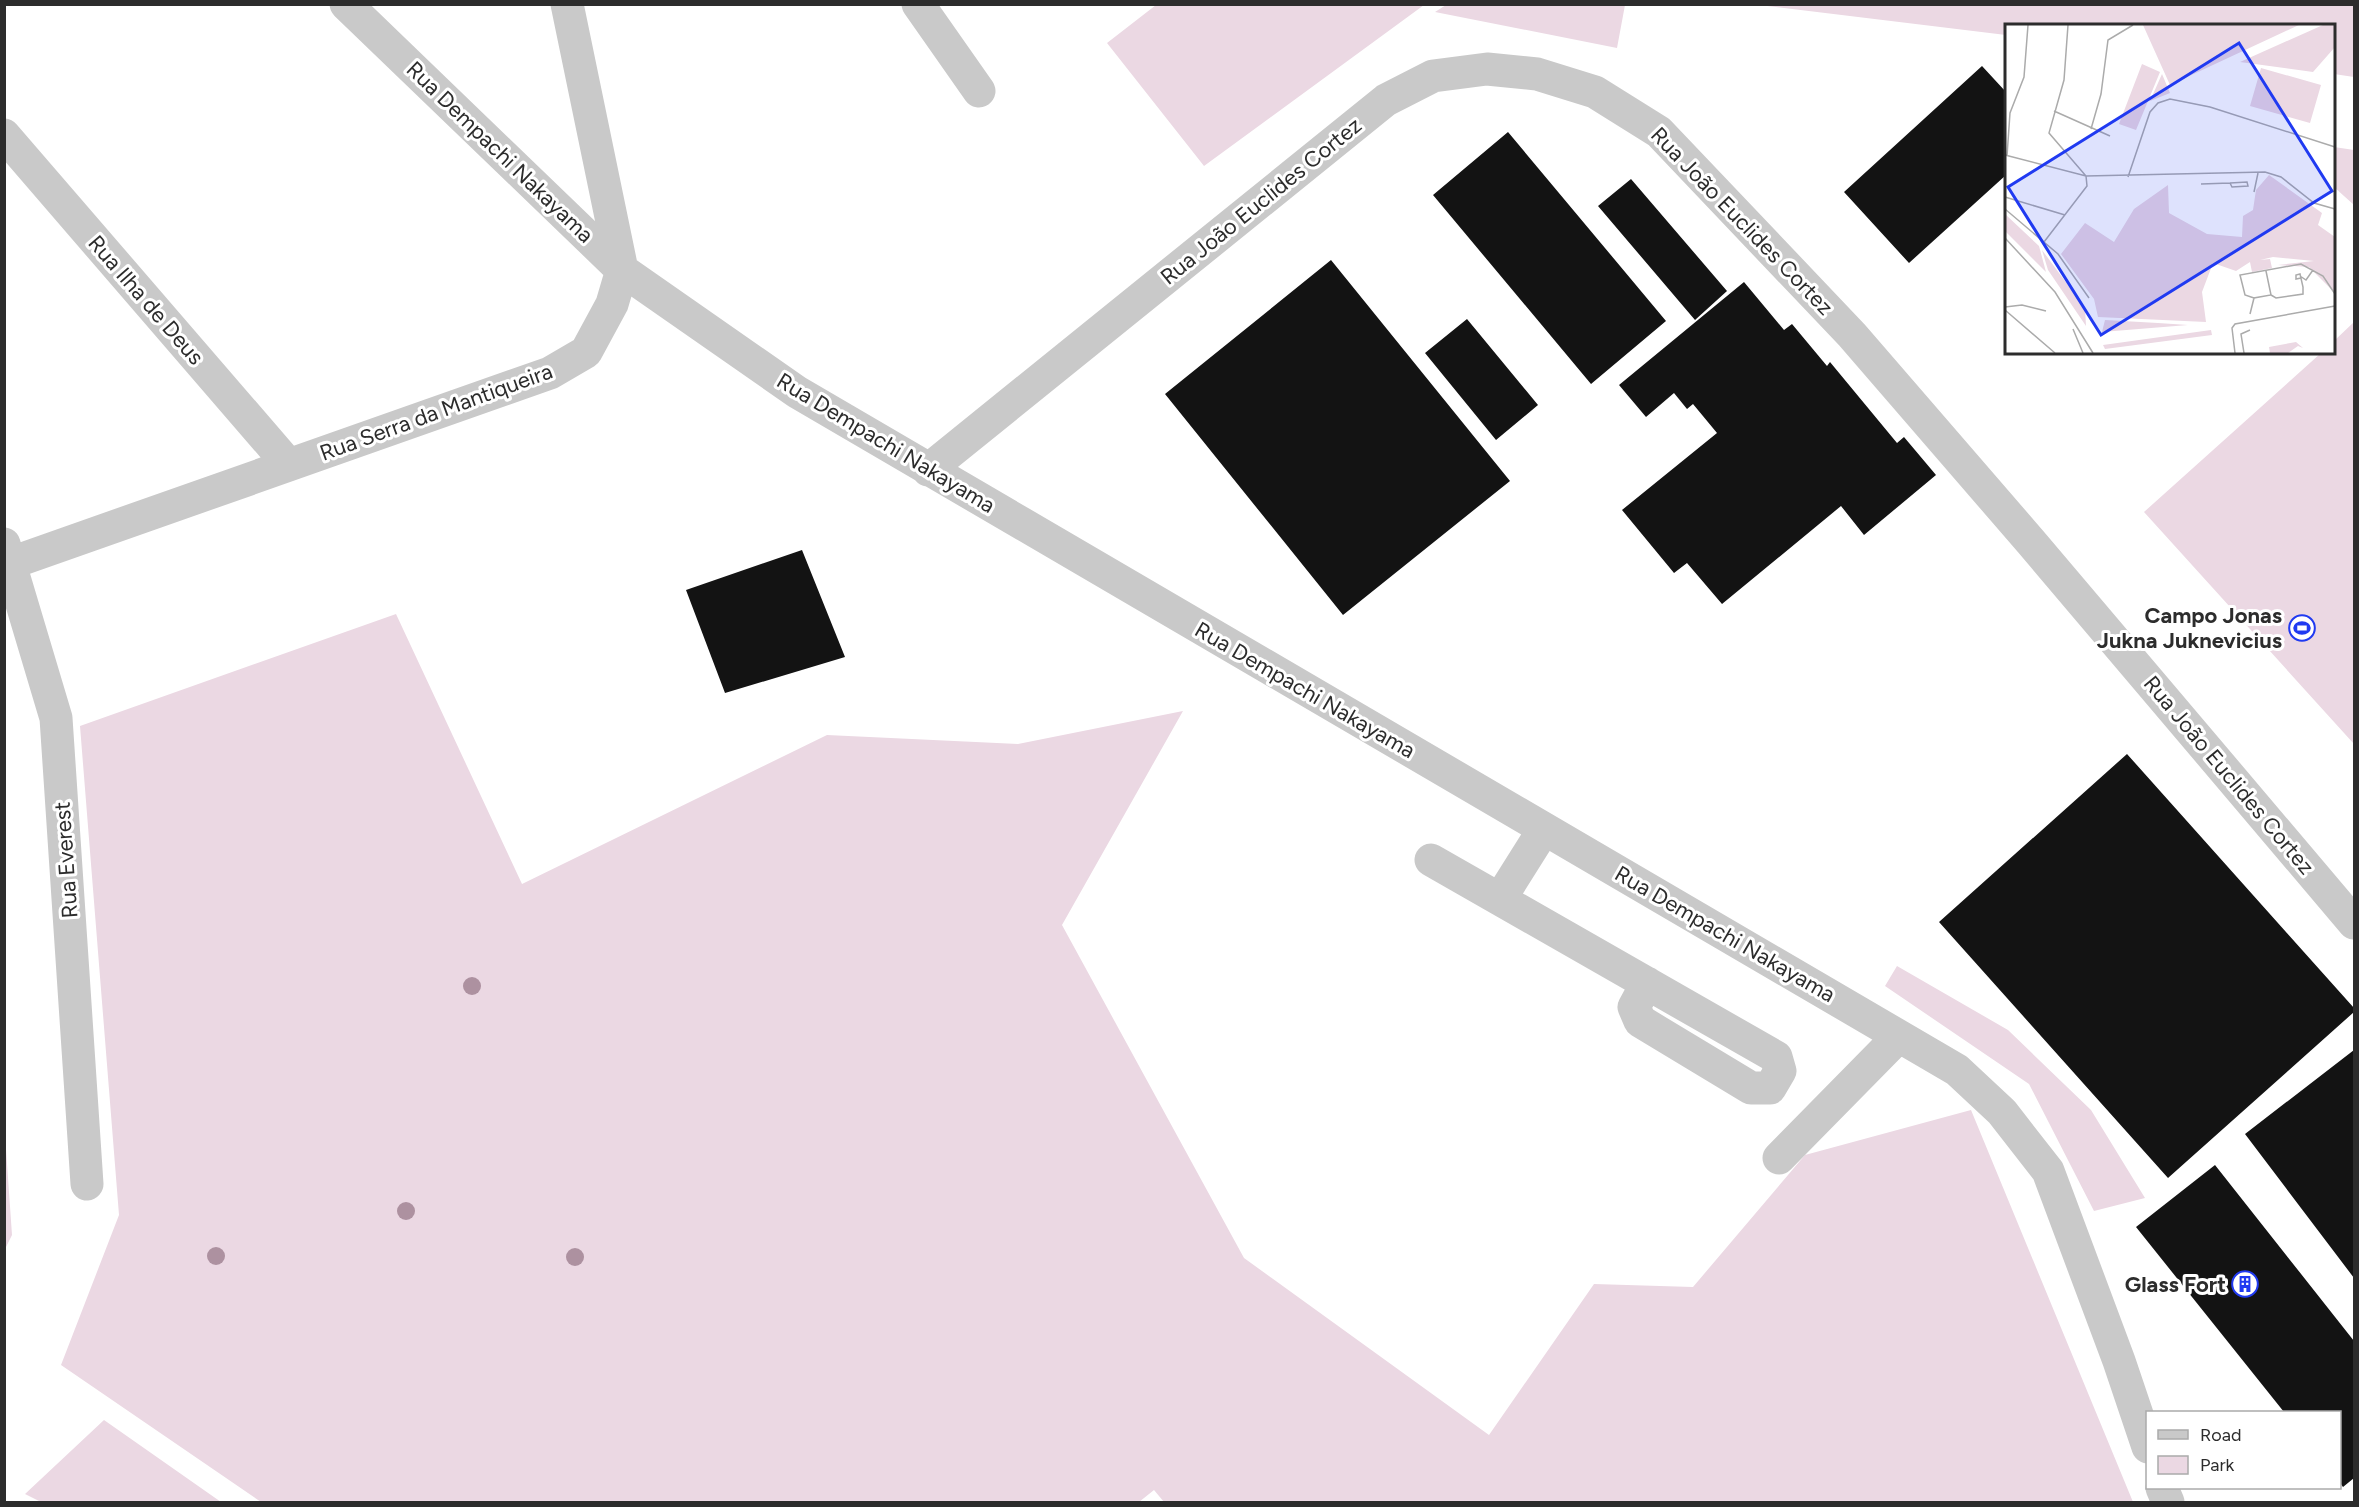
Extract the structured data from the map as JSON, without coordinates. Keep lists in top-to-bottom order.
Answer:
{
  "streets": {
    "street": [
      "Rua Dempachi Nakayama",
      "Rua João Euclides Cortez",
      "Rua Ilha de Deus",
      "Rua Serra da Mantiqueira",
      "Rua Everest"
    ]
  },
  "crossings": [
    ["Rua Dempachi Nakayama", "Rua João Euclides Cortez"],
    ["Rua Dempachi Nakayama", "Rua Serra da Mantiqueira"],
    ["Rua Ilha de Deus", "Rua Serra da Mantiqueira"],
    ["Rua Serra da Mantiqueira", "Rua Everest"]
  ],
  "places": {
    "sports": ["Campo Jonas Jukna Juknevicius"],
    "building": ["Glass Fort"]
  },
  "legend": ["Road", "Park"]
}
